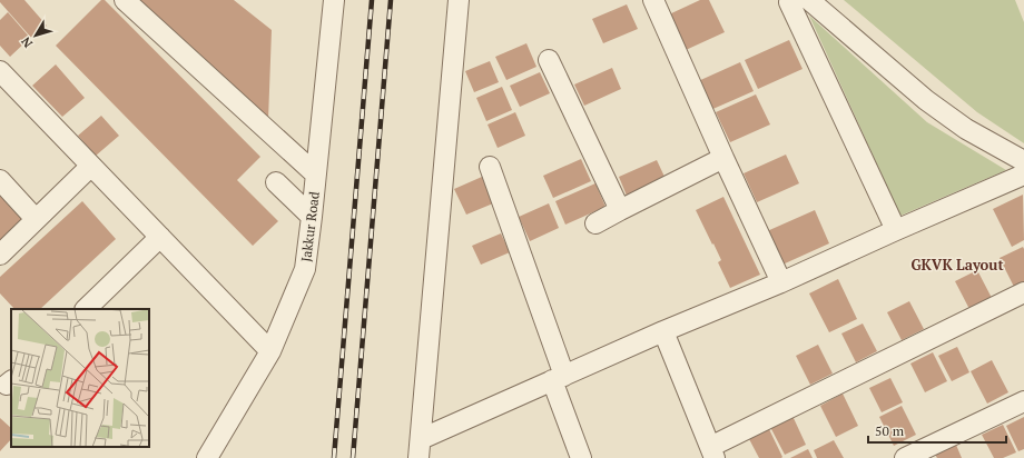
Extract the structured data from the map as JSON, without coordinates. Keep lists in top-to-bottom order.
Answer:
{
  "streets": {
    "street": ["Jakkur Road"]
  },
  "districts": ["GKVK Layout"],
  "scale_bar": "50 m",
  "north": "bottom left"
}
